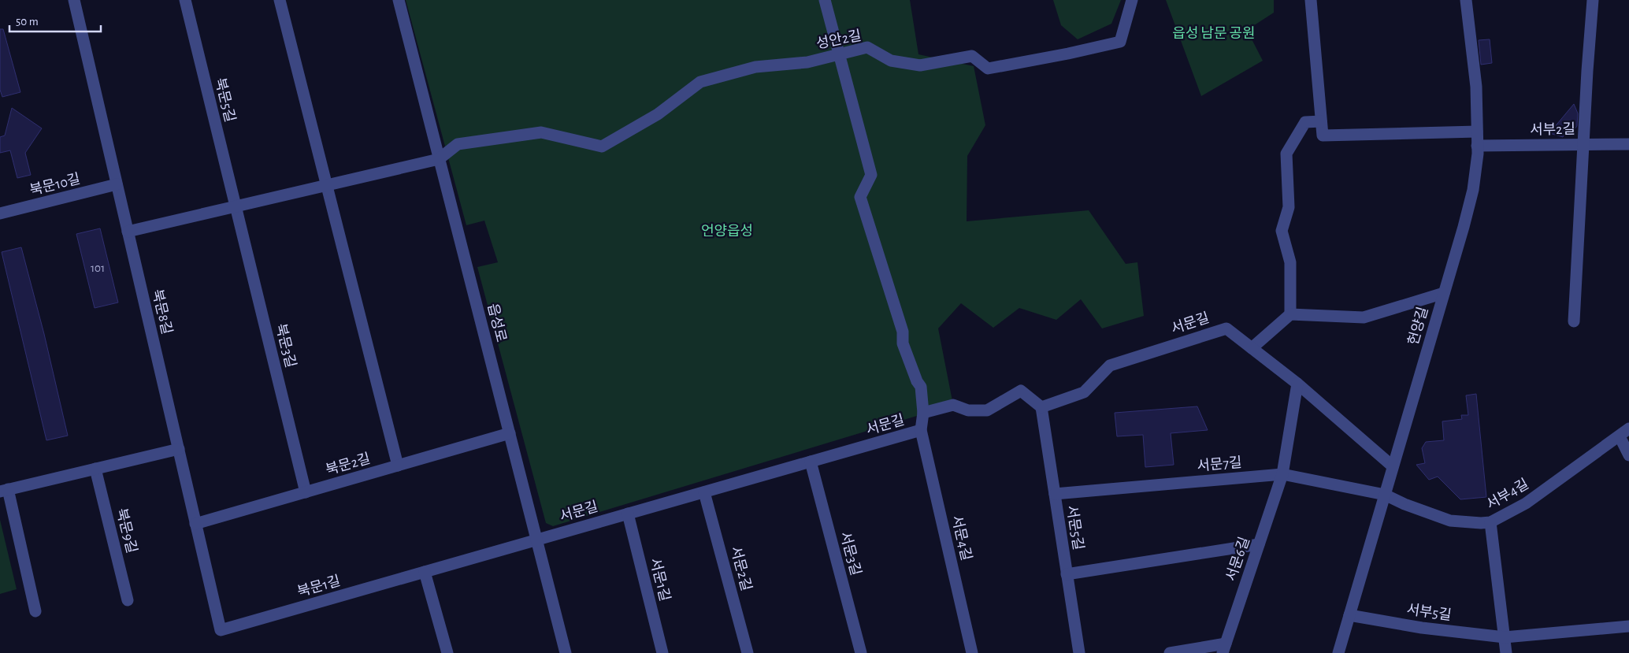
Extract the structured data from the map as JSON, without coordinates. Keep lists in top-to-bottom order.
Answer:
{
  "streets": {
    "street": [
      "성안2길",
      "북문5길",
      "서부2길",
      "북문10길",
      "북문8길",
      "읍성로",
      "서문길",
      "헌양길",
      "북문3길",
      "북문2길",
      "서문7길",
      "서부4길",
      "서문5길",
      "북문9길",
      "서문4길",
      "서문3길",
      "서문6길",
      "서문2길",
      "서문1길",
      "북문1길",
      "서부5길"
    ]
  },
  "crossings": [
    ["성안2길", "읍성로"],
    ["북문5길", "북문3길"],
    ["서부2길", "헌양길"],
    ["북문10길", "북문8길"],
    ["북문8길", "북문2길"],
    ["북문8길", "북문1길"],
    ["읍성로", "서문길"],
    ["읍성로", "북문2길"],
    ["읍성로", "북문1길"],
    ["서문길", "헌양길"],
    ["서문길", "서문5길"],
    ["서문길", "서문4길"],
    ["서문길", "서문3길"],
    ["서문길", "서문6길"],
    ["서문길", "서문2길"],
    ["서문길", "서문1길"],
    ["서문길", "북문1길"],
    ["헌양길", "서문7길"],
    ["헌양길", "서부4길"],
    ["헌양길", "서부5길"],
    ["북문3길", "북문2길"],
    ["서문7길", "서부4길"],
    ["서문7길", "서문5길"],
    ["서문7길", "서문6길"]
  ],
  "parks": ["읍성 남문 공원", "언양읍성"],
  "house_numbers": ["101"],
  "scale_bar": "50 m"
}
